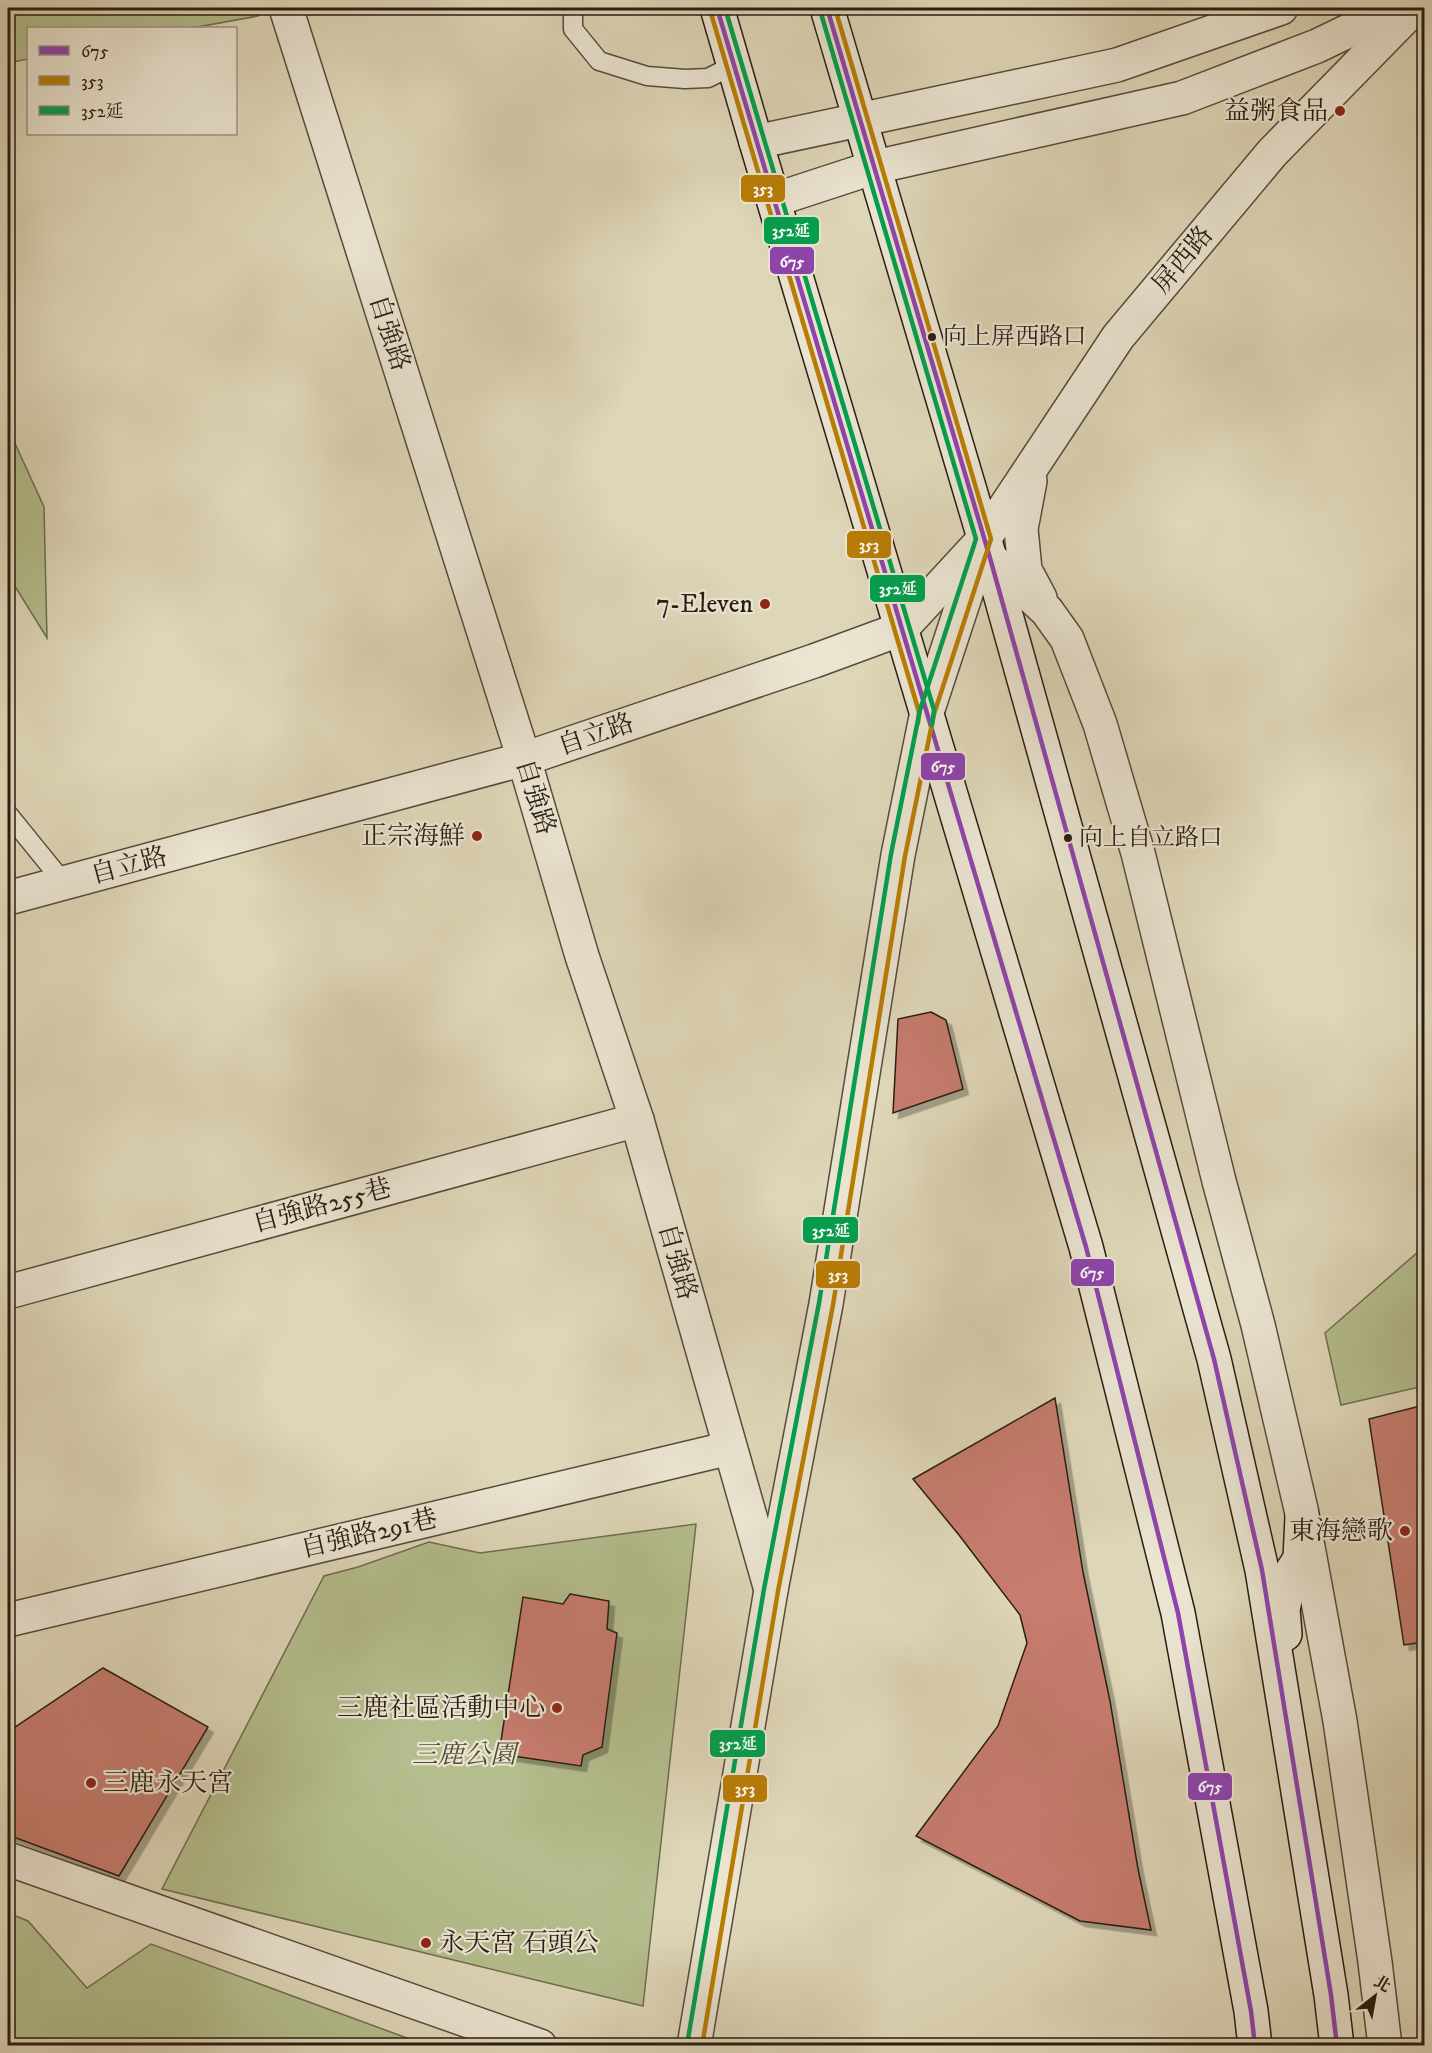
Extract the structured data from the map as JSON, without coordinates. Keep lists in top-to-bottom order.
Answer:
{
  "streets": {
    "street": [
      "屏西路",
      "自強路",
      "自立路",
      "自強路255巷",
      "自強路291巷"
    ]
  },
  "crossings": [
    ["屏西路", "自強路"],
    ["屏西路", "自立路"],
    ["自強路", "自立路"],
    ["自強路", "自強路255巷"],
    ["自強路", "自強路291巷"]
  ],
  "parks": ["三鹿公園"],
  "places": [
    "益粥食品",
    "向上屏西路口",
    "7-Eleven",
    "正宗海鮮",
    "向上自立路口",
    "東海戀歌",
    "三鹿社區活動中心",
    "三鹿永天宮",
    "永天宮 石頭公"
  ],
  "lines": ["transit line 675", "transit line 353", "transit line 352延"],
  "legend": ["675", "353", "352延"],
  "north": "top right"
}
